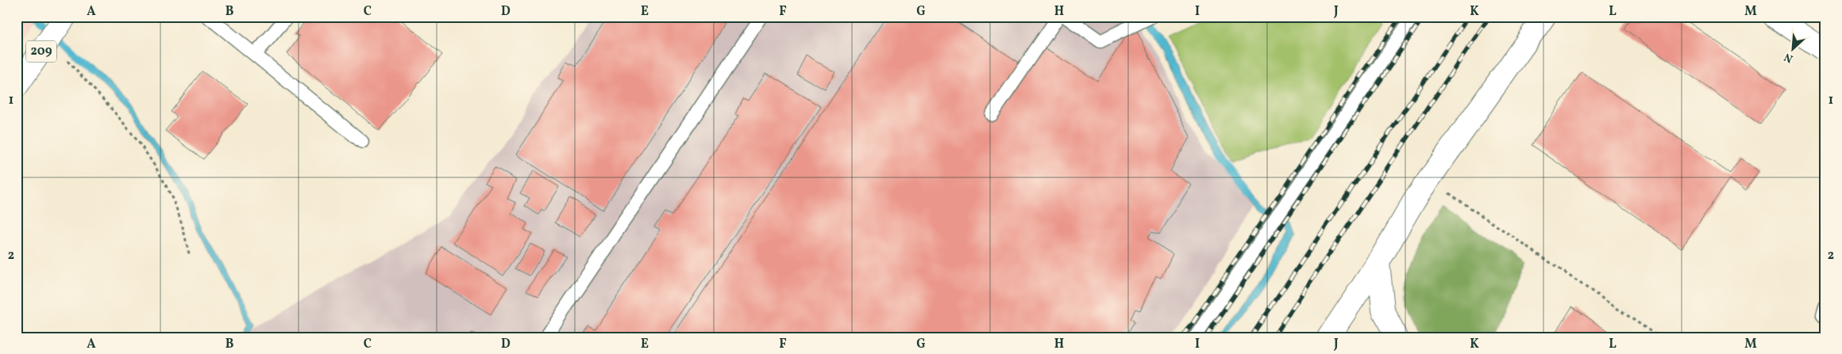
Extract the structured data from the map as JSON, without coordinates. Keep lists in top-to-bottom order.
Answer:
{
  "streets": {
    "main road": ["209"]
  },
  "north": "bottom left",
  "grid": {
    "columns": [
      "A",
      "B",
      "C",
      "D",
      "E",
      "F",
      "G",
      "H",
      "I",
      "J",
      "K",
      "L",
      "M"
    ],
    "rows": ["1", "2"]
  }
}
